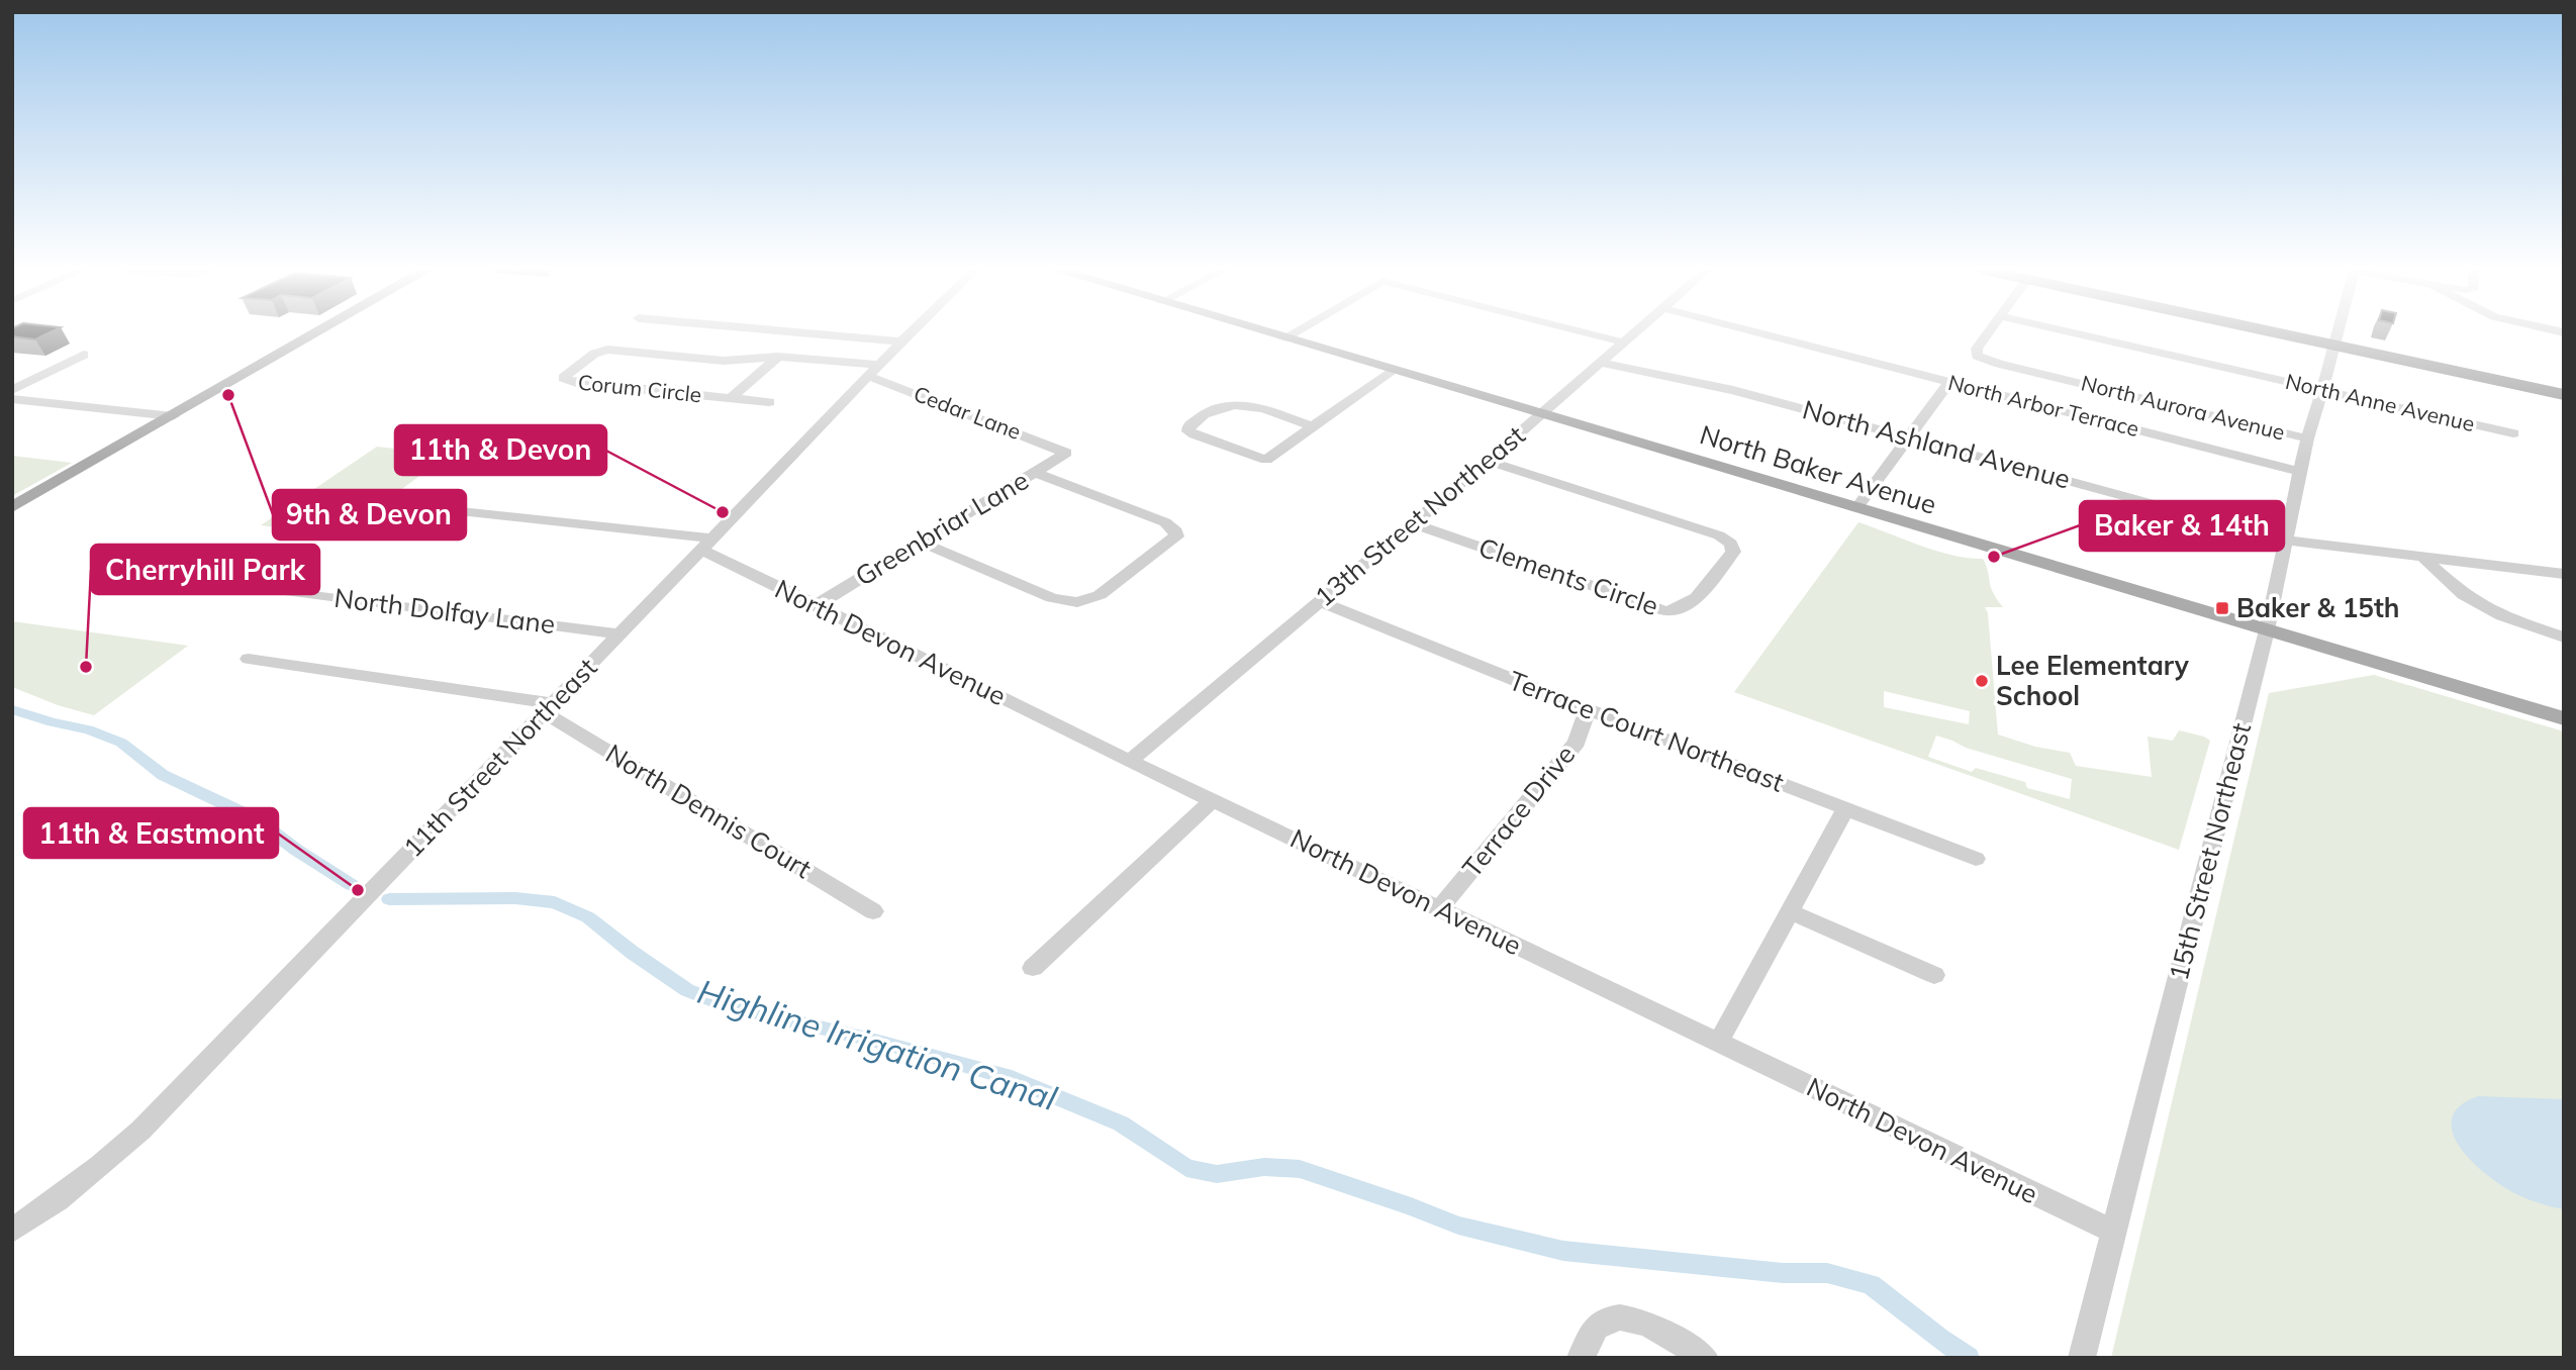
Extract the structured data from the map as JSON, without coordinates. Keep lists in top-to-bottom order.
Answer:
{
  "streets": {
    "main road": ["North Baker Avenue"],
    "street": [
      "Corum Circle",
      "North Anne Avenue",
      "North Arbor Terrace",
      "North Aurora Avenue",
      "Cedar Lane",
      "North Ashland Avenue",
      "13th Street Northeast",
      "Greenbriar Lane",
      "Clements Circle",
      "North Dolfay Lane",
      "North Devon Avenue",
      "Terrace Court Northeast",
      "11th Street Northeast",
      "North Dennis Court",
      "Terrace Drive",
      "15th Street Northeast"
    ]
  },
  "crossings": [
    ["Corum Circle", "Cedar Lane"],
    ["Corum Circle", "11th Street Northeast"],
    ["North Anne Avenue", "15th Street Northeast"],
    ["North Arbor Terrace", "15th Street Northeast"],
    ["North Aurora Avenue", "15th Street Northeast"],
    ["Cedar Lane", "Greenbriar Lane"],
    ["Cedar Lane", "11th Street Northeast"],
    ["North Ashland Avenue", "13th Street Northeast"],
    ["North Ashland Avenue", "15th Street Northeast"],
    ["North Baker Avenue", "13th Street Northeast"],
    ["North Baker Avenue", "15th Street Northeast"],
    ["13th Street Northeast", "Clements Circle"],
    ["13th Street Northeast", "North Devon Avenue"],
    ["13th Street Northeast", "Terrace Court Northeast"],
    ["Greenbriar Lane", "North Devon Avenue"],
    ["North Dolfay Lane", "11th Street Northeast"],
    ["North Devon Avenue", "11th Street Northeast"],
    ["North Devon Avenue", "Terrace Drive"],
    ["North Devon Avenue", "15th Street Northeast"],
    ["Terrace Court Northeast", "Terrace Drive"],
    ["11th Street Northeast", "North Dennis Court"]
  ],
  "water": ["Highline Irrigation Canal"],
  "places": {
    "other": [
      "9th & Devon",
      "11th & Devon",
      "Baker & 14th",
      "Cherryhill Park",
      "Lee Elementary School",
      "11th & Eastmont"
    ],
    "transit": ["Baker & 15th"]
  }
}
